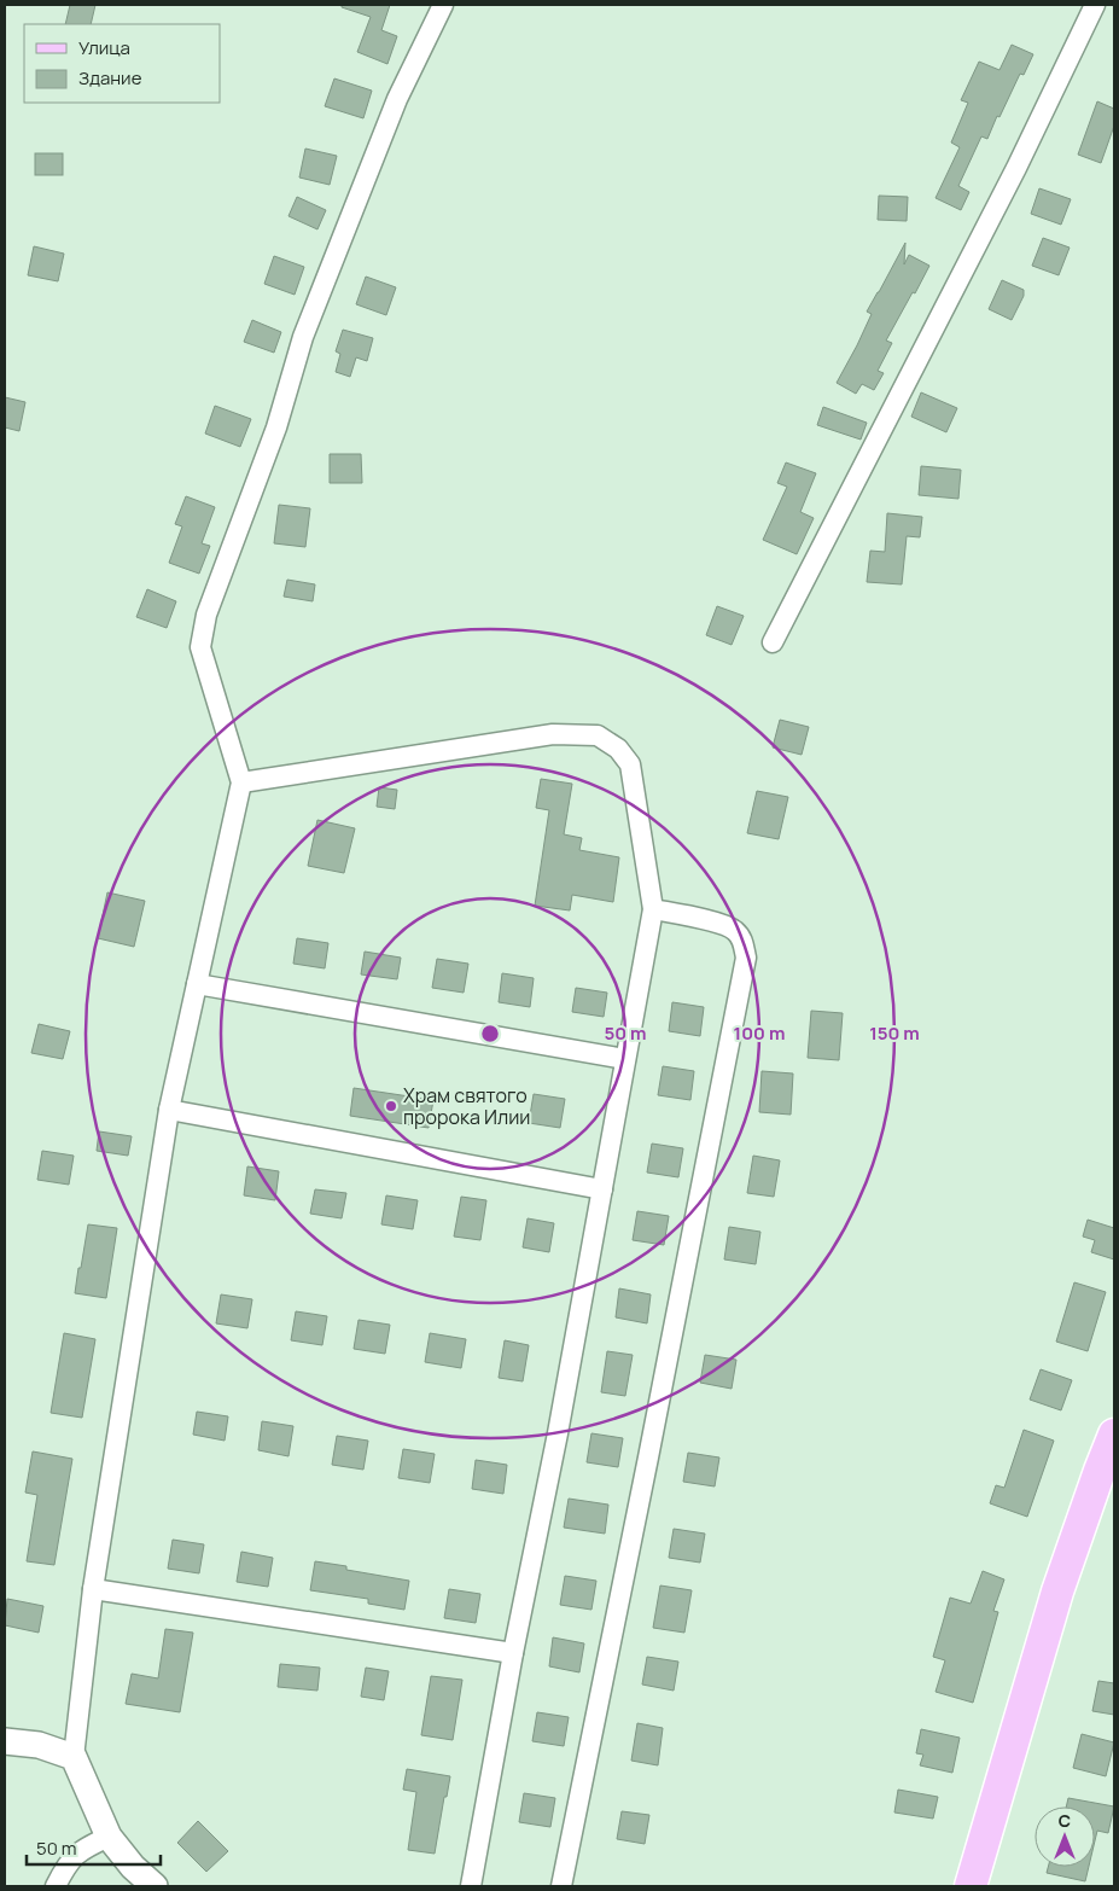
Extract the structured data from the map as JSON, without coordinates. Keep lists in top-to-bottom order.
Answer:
{
  "places": ["Храм святого пророка Илии"],
  "legend": ["Улица", "Здание"],
  "scale_bar": "50 m",
  "north": "top",
  "rings": ["50 m", "100 m", "150 m"]
}
